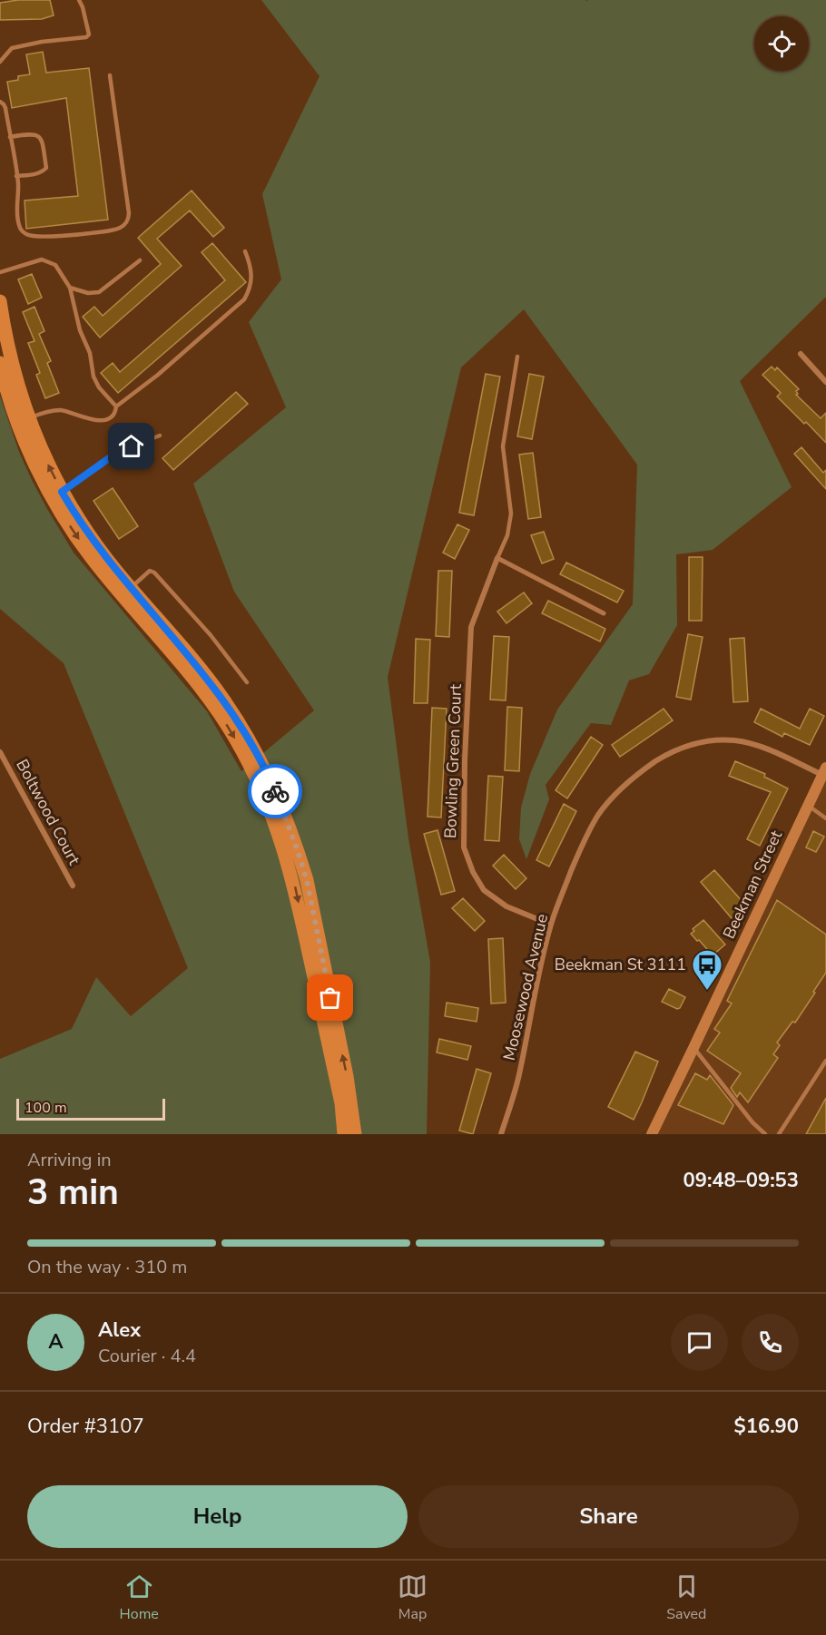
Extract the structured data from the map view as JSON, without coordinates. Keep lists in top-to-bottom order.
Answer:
{
  "streets": {
    "main road": ["Beekman Street"],
    "street": ["Bowling Green Court", "Boltwood Court", "Moosewood Avenue"]
  },
  "crossings": [
    ["Bowling Green Court", "Moosewood Avenue"],
    ["Beekman Street", "Moosewood Avenue"]
  ],
  "places": {
    "bus stop": ["Beekman St 3111"]
  },
  "scale_bar": "100 m",
  "page": {
    "scale": "100 m",
    "heading": ["3 min", "Arriving in", "09:48–09:53"],
    "panel": [
      "Alex",
      "Courier · 4.4",
      "Order #3107",
      "$16.90"
    ],
    "bar": "On the way · 310 m",
    "round": "A",
    "buttons": ["Help", "Share"],
    "tabs": ["Home", "Map", "Saved"]
  }
}
